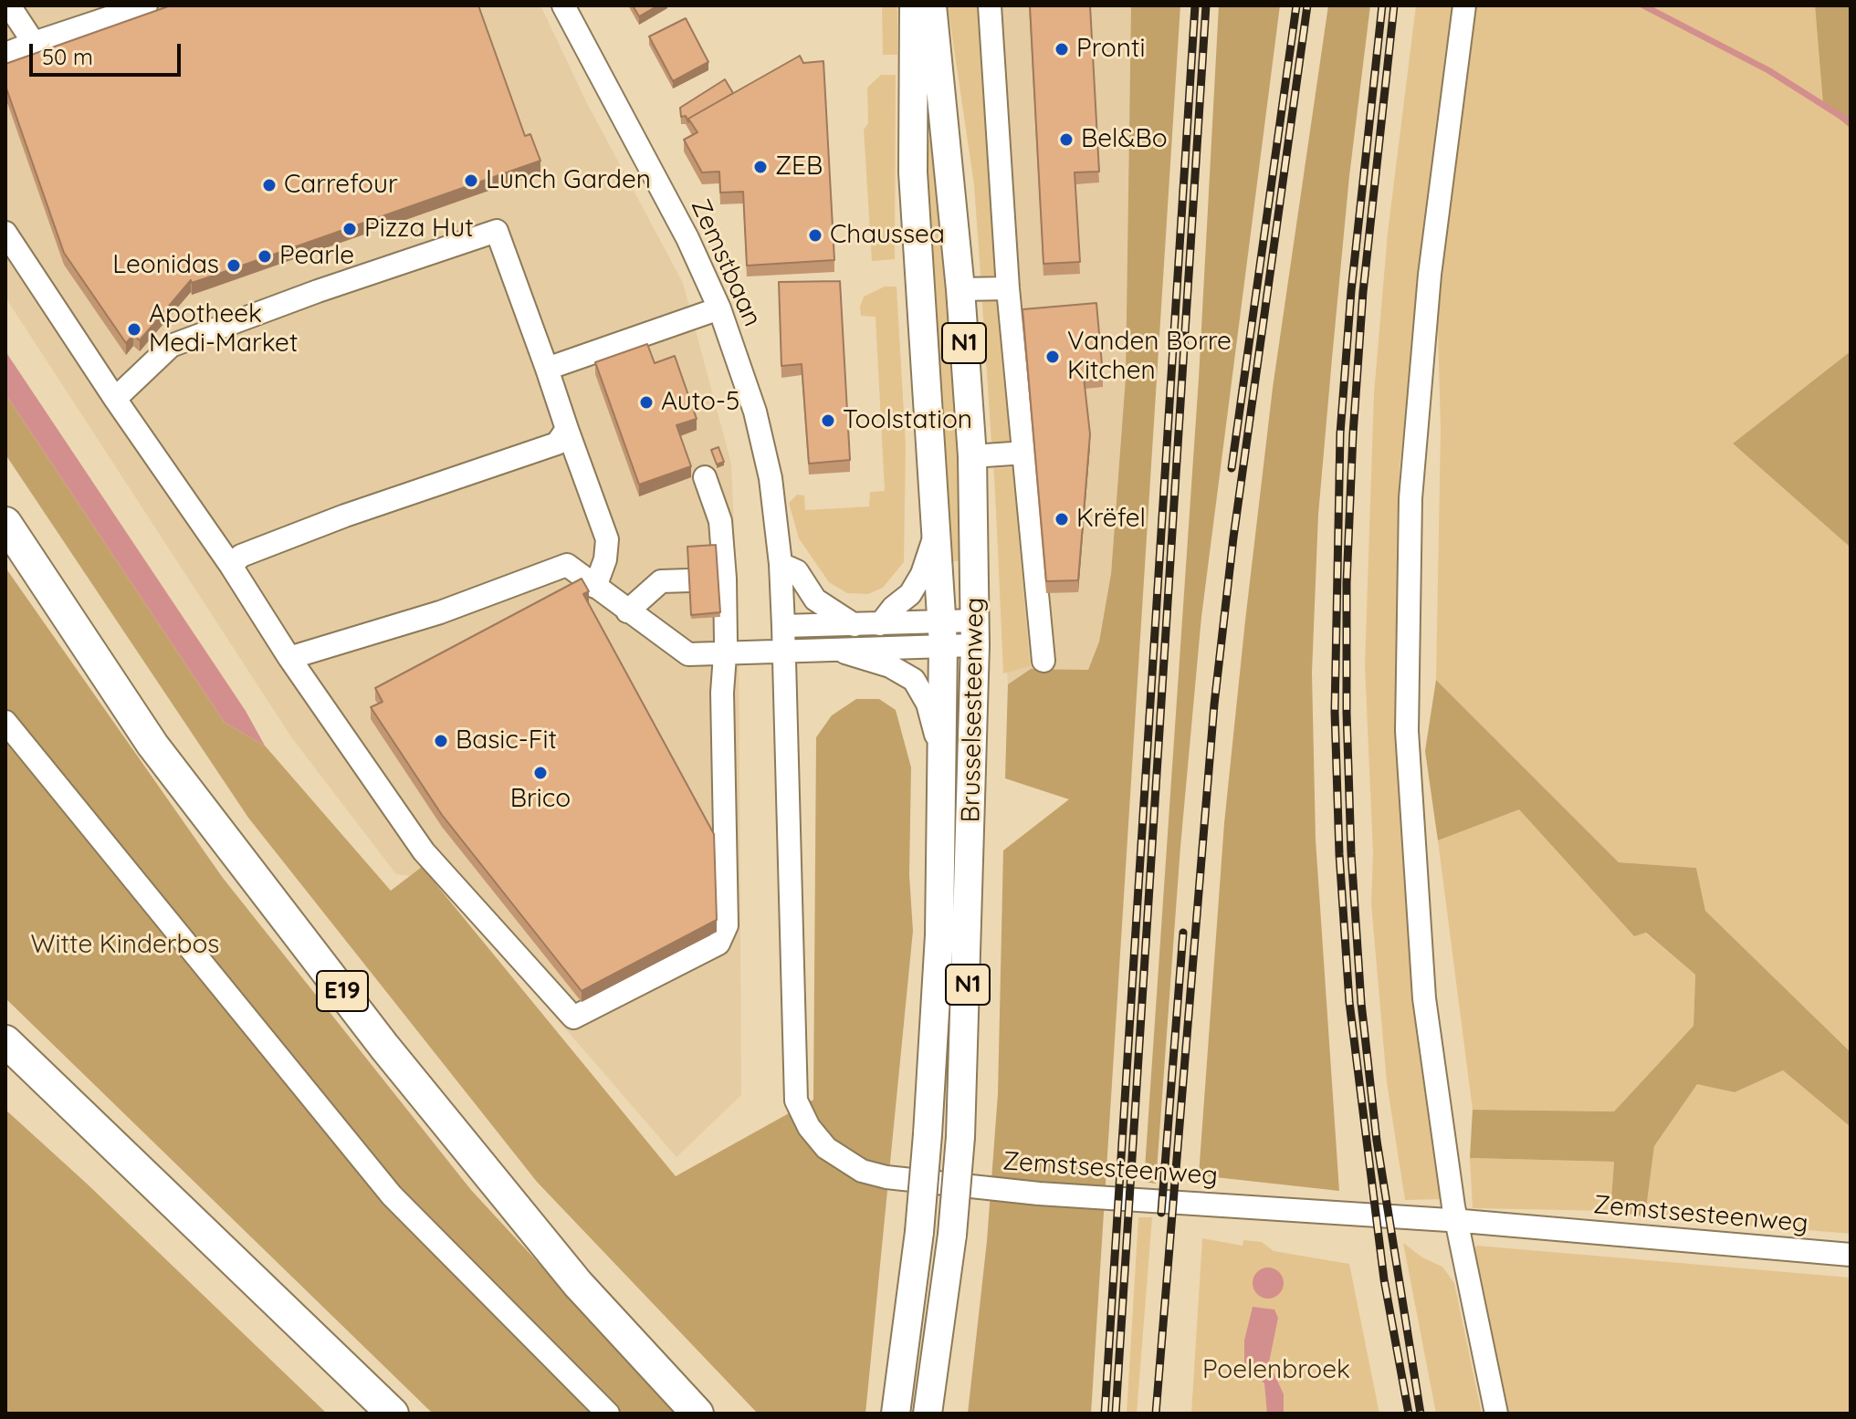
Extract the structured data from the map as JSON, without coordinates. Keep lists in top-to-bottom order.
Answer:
{
  "streets": {
    "highway": ["E19"],
    "main road": ["N1", "Brusselsesteenweg"],
    "street": ["Zemstbaan", "Zemstsesteenweg"]
  },
  "crossings": [
    ["Zemstbaan", "Zemstsesteenweg"]
  ],
  "parks": ["Witte Kinderbos", "Poelenbroek"],
  "places": [
    "Pronti",
    "Bel&Bo",
    "ZEB",
    "Lunch Garden",
    "Carrefour",
    "Pizza Hut",
    "Chaussea",
    "Pearle",
    "Leonidas",
    "Apotheek Medi-Market",
    "Vanden Borre Kitchen",
    "Auto-5",
    "Toolstation",
    "Krëfel",
    "Basic-Fit",
    "Brico"
  ],
  "scale_bar": "50 m"
}
